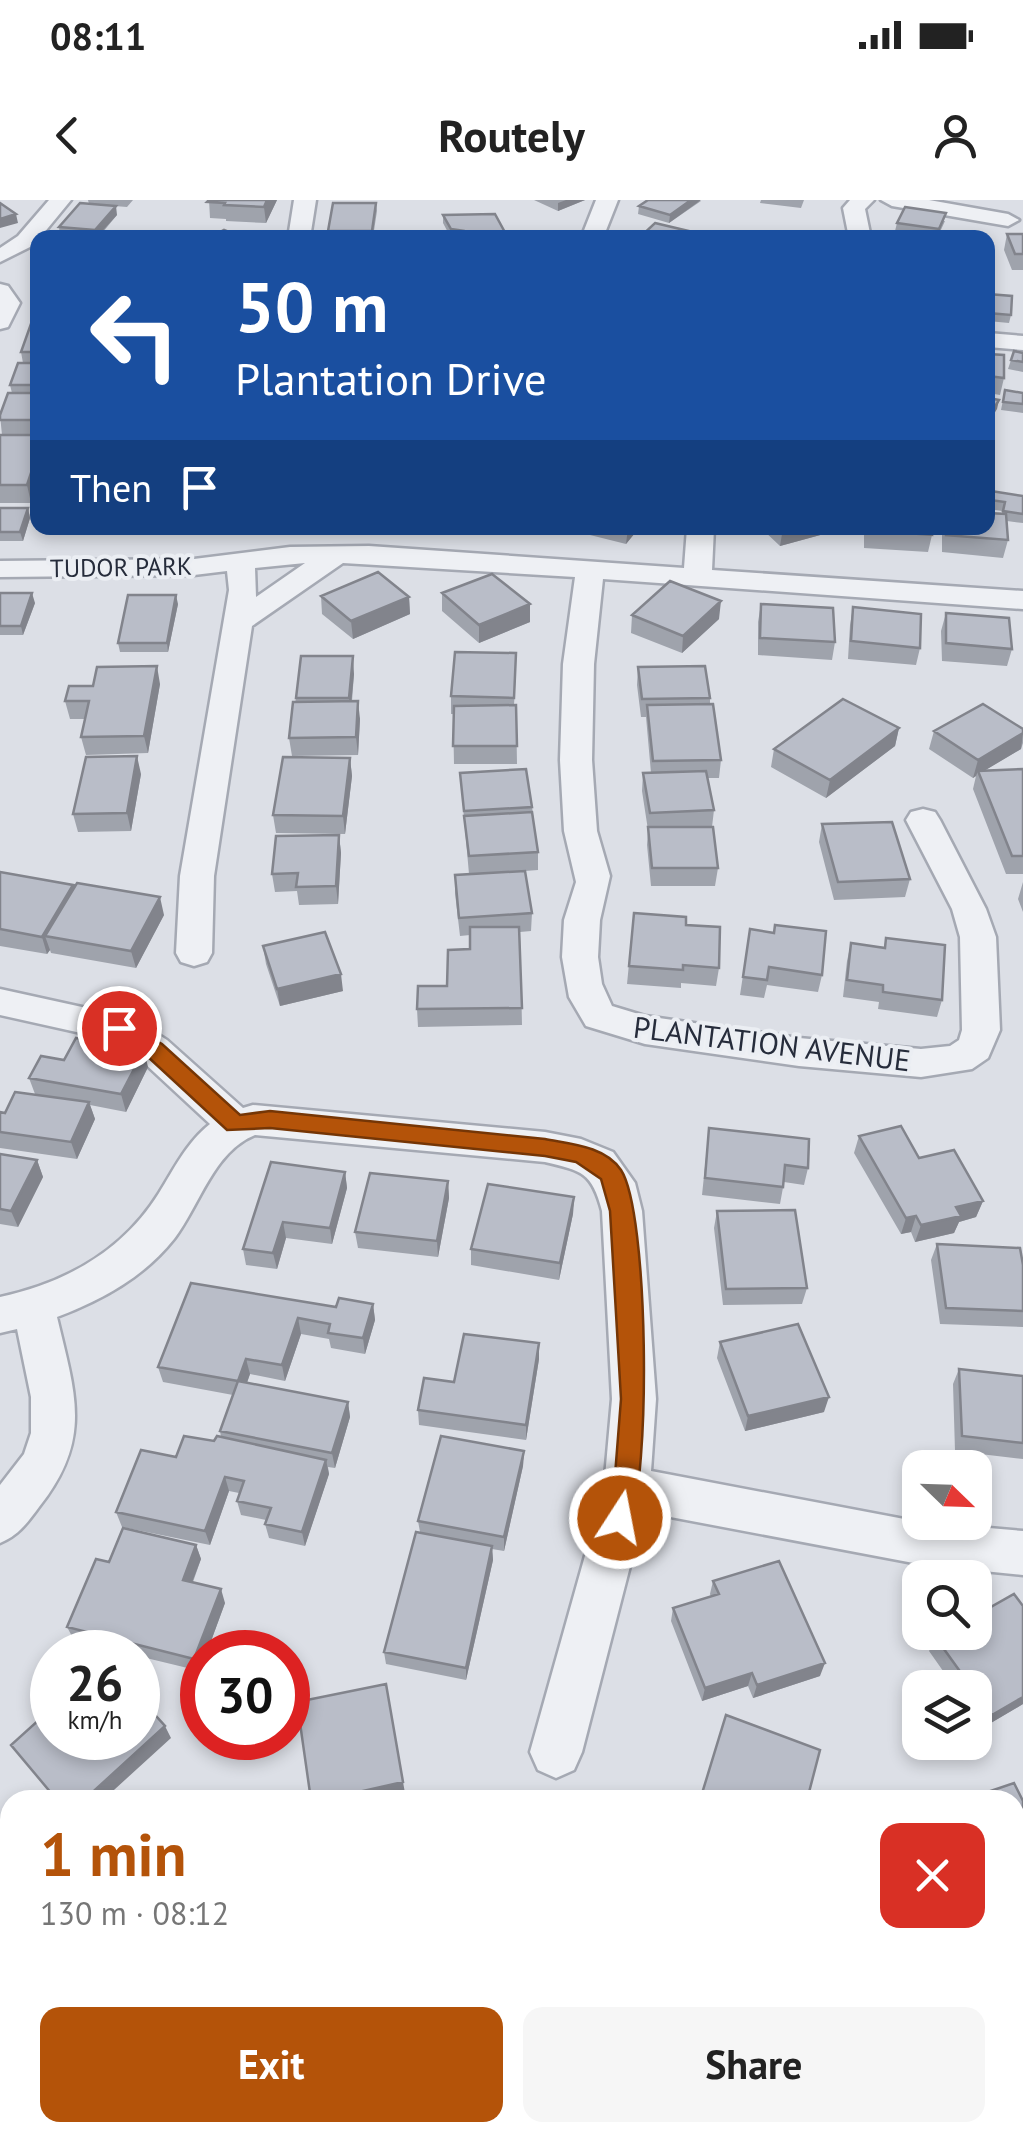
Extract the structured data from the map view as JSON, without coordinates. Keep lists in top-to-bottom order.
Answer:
{
  "streets": {
    "street": ["TUDOR PARK", "PLANTATION AVENUE"]
  },
  "north": "bottom right",
  "page": {
    "status": "08:11",
    "header": "Routely",
    "turn": ["50 m", "Plantation Drive"],
    "then": "Then",
    "speed": "26 km/h",
    "limit": "30",
    "heading": ["1 min", "130 m · 08:12"],
    "buttons": ["Exit", "Share"]
  }
}
